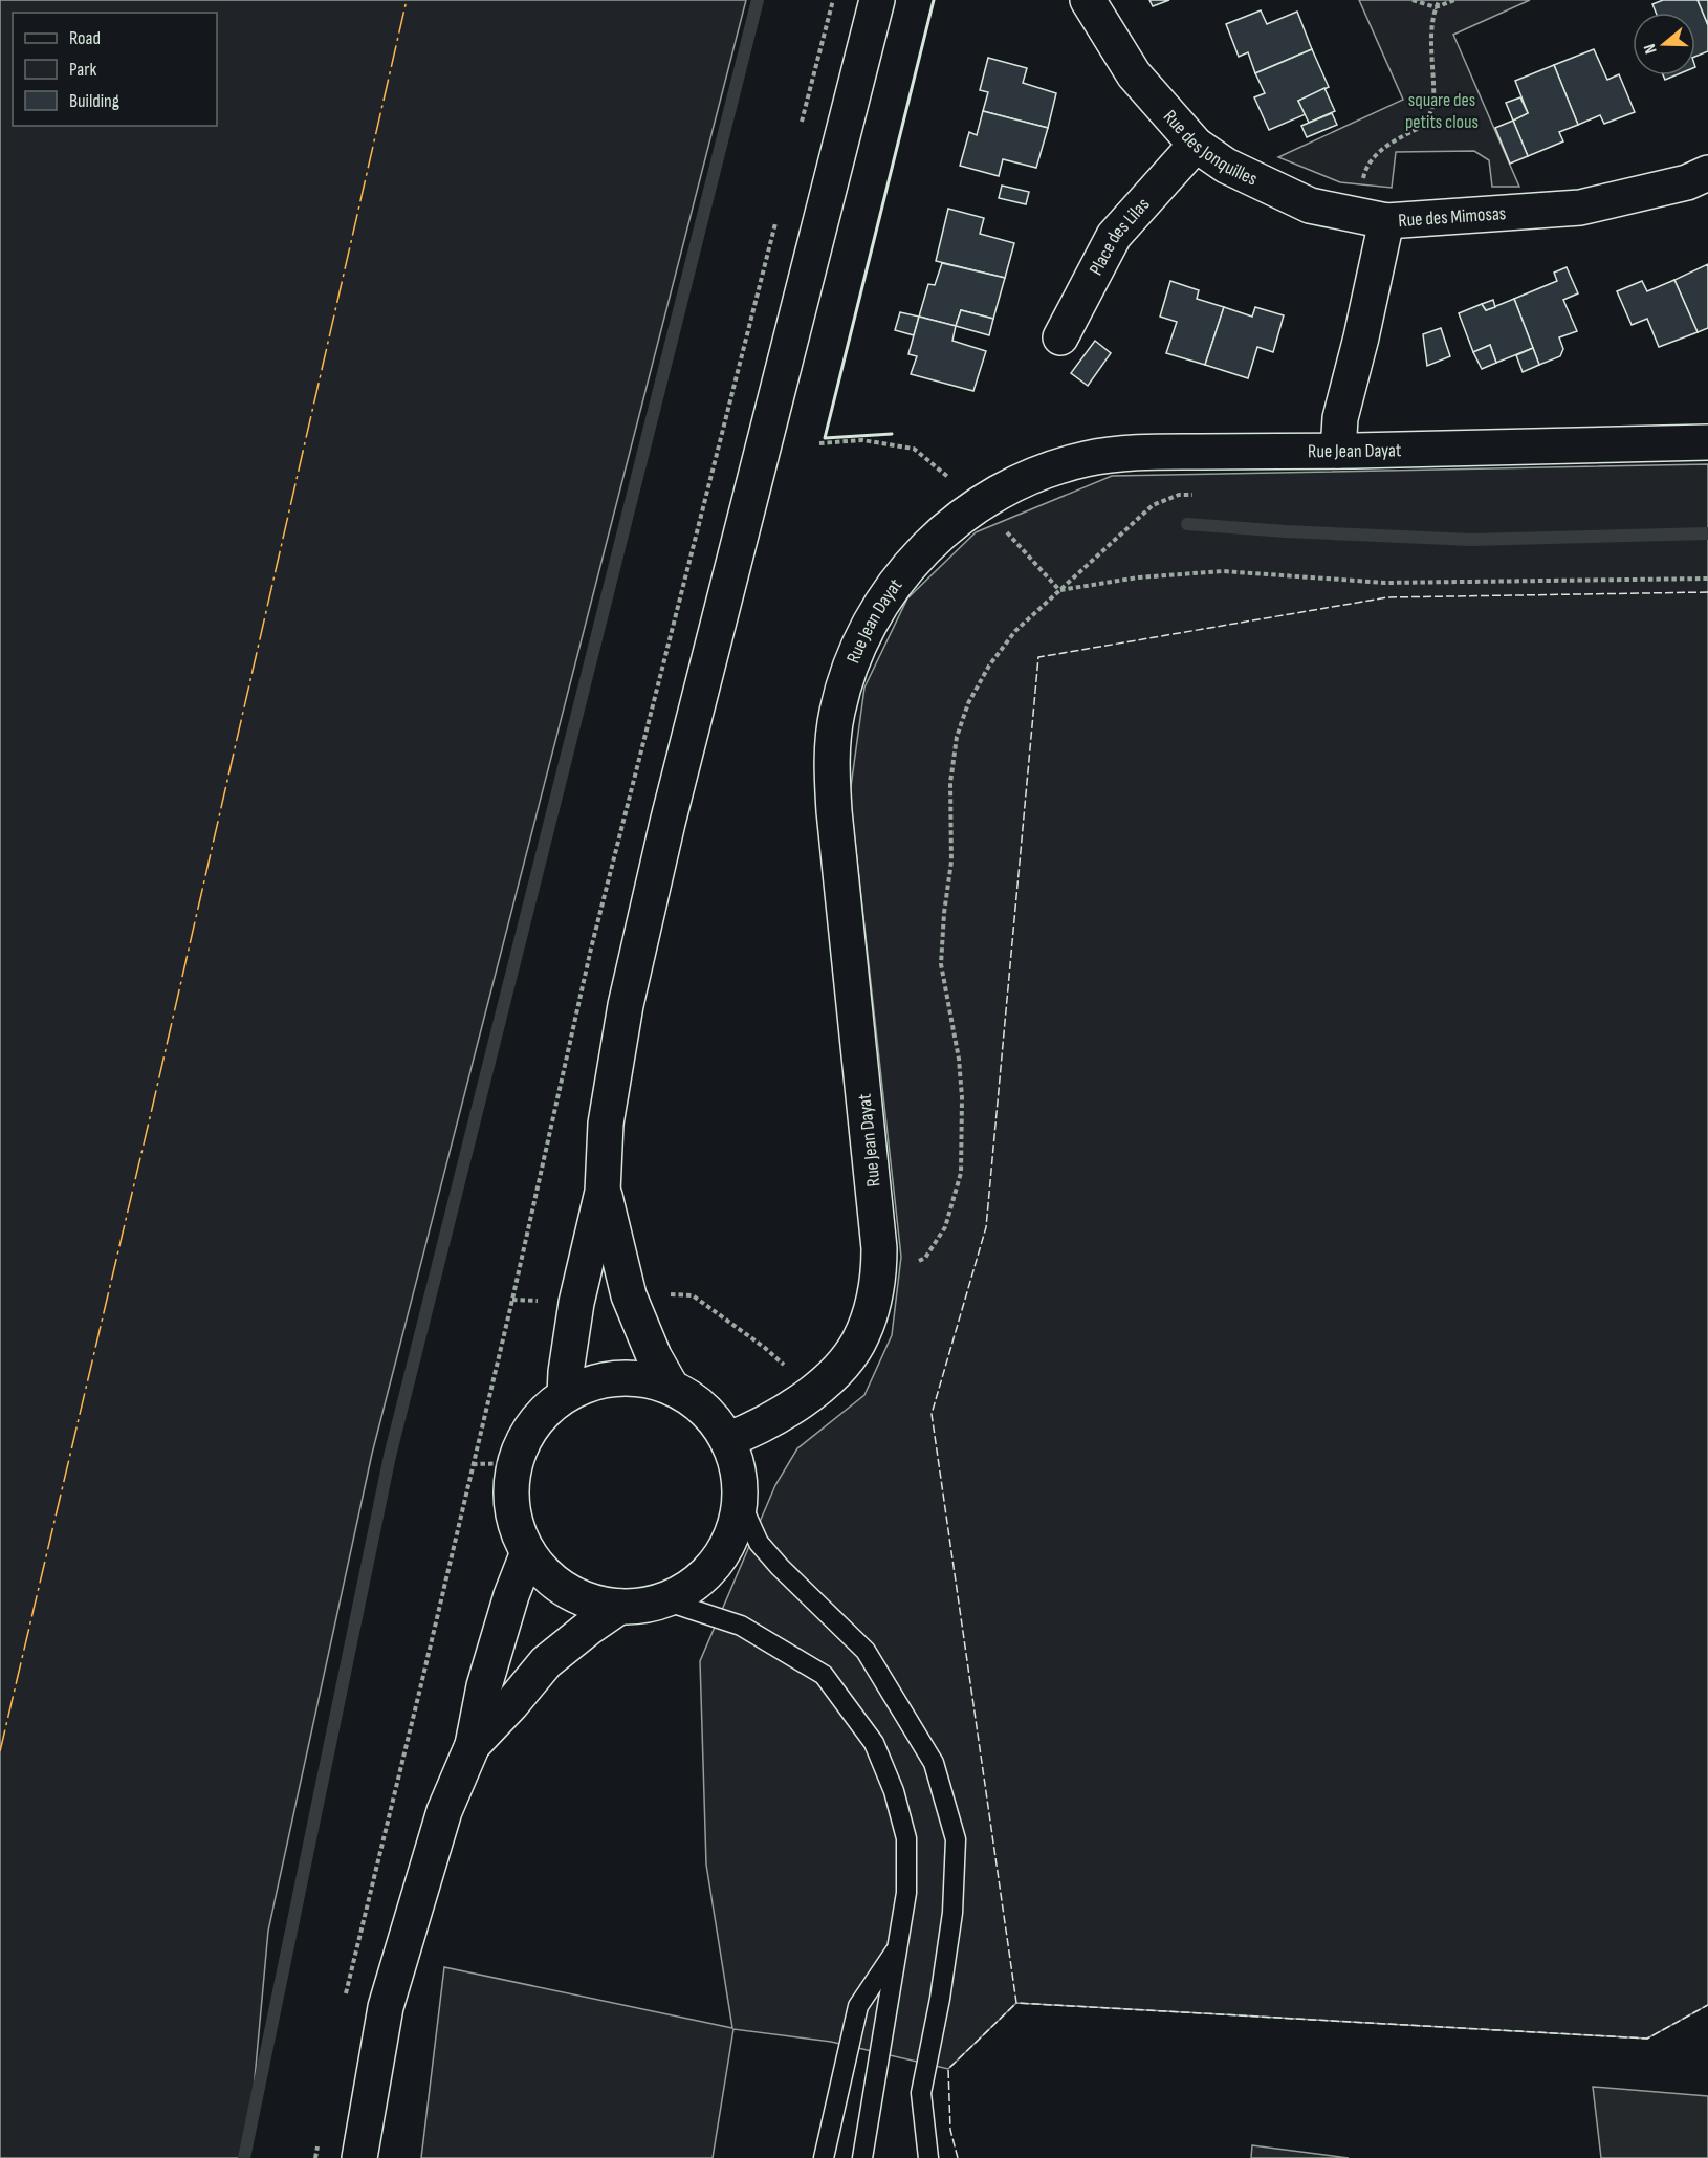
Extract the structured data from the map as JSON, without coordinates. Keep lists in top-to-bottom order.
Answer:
{
  "streets": {
    "main road": [
      "Rue des Jonquilles",
      "Rue des Mimosas",
      "Place des Lilas",
      "Rue Jean Dayat"
    ]
  },
  "crossings": [
    ["Rue des Jonquilles", "Rue des Mimosas"],
    ["Rue des Jonquilles", "Place des Lilas"],
    ["Rue des Mimosas", "Rue Jean Dayat"]
  ],
  "parks": ["square des petits clous"],
  "legend": ["Road", "Park", "Building"],
  "north": "left"
}
